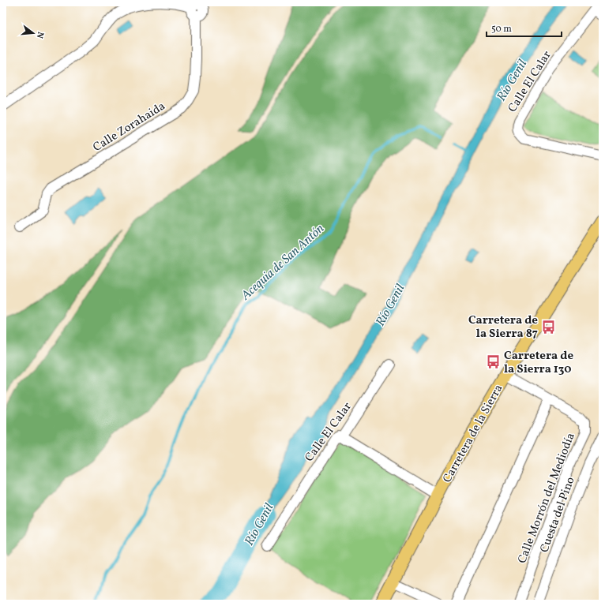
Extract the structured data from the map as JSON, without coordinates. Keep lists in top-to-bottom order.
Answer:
{
  "streets": {
    "main road": ["Carretera de la Sierra"],
    "street": [
      "Calle El Calar",
      "Calle Zorahaida",
      "Calle Morrón del Mediodía",
      "Cuesta del Pino"
    ]
  },
  "crossings": [
    ["Carretera de la Sierra", "Calle Morrón del Mediodía"]
  ],
  "water": ["Río Genil", "Acequia de San Antón"],
  "places": {
    "bus stop": ["Carretera de la Sierra 87", "Carretera de la Sierra 130"]
  },
  "scale_bar": "50 m",
  "north": "right"
}
